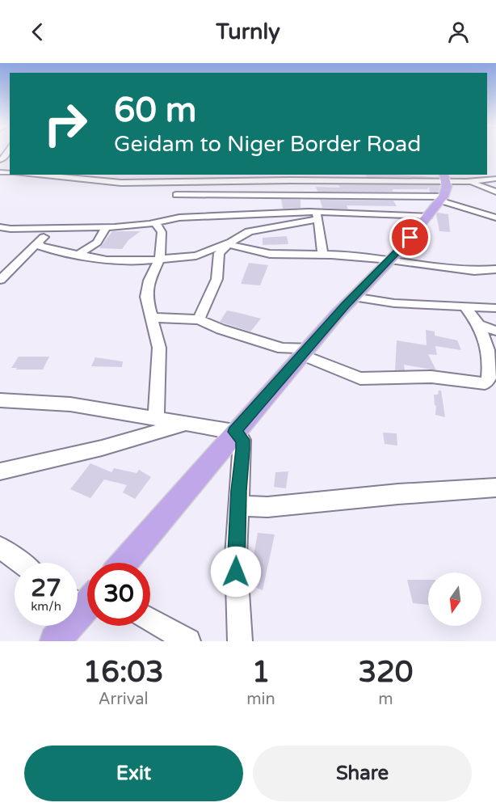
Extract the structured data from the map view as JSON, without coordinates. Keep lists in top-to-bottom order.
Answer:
{
  "north": "bottom",
  "page": {
    "header": "Turnly",
    "turn": ["60 m", "Geidam to Niger Border Road"],
    "speed": "27 km/h",
    "limit": "30",
    "eta": [
      "16:03",
      "Arrival",
      "1",
      "min",
      "320",
      "m"
    ],
    "buttons": ["Exit", "Share"]
  }
}
